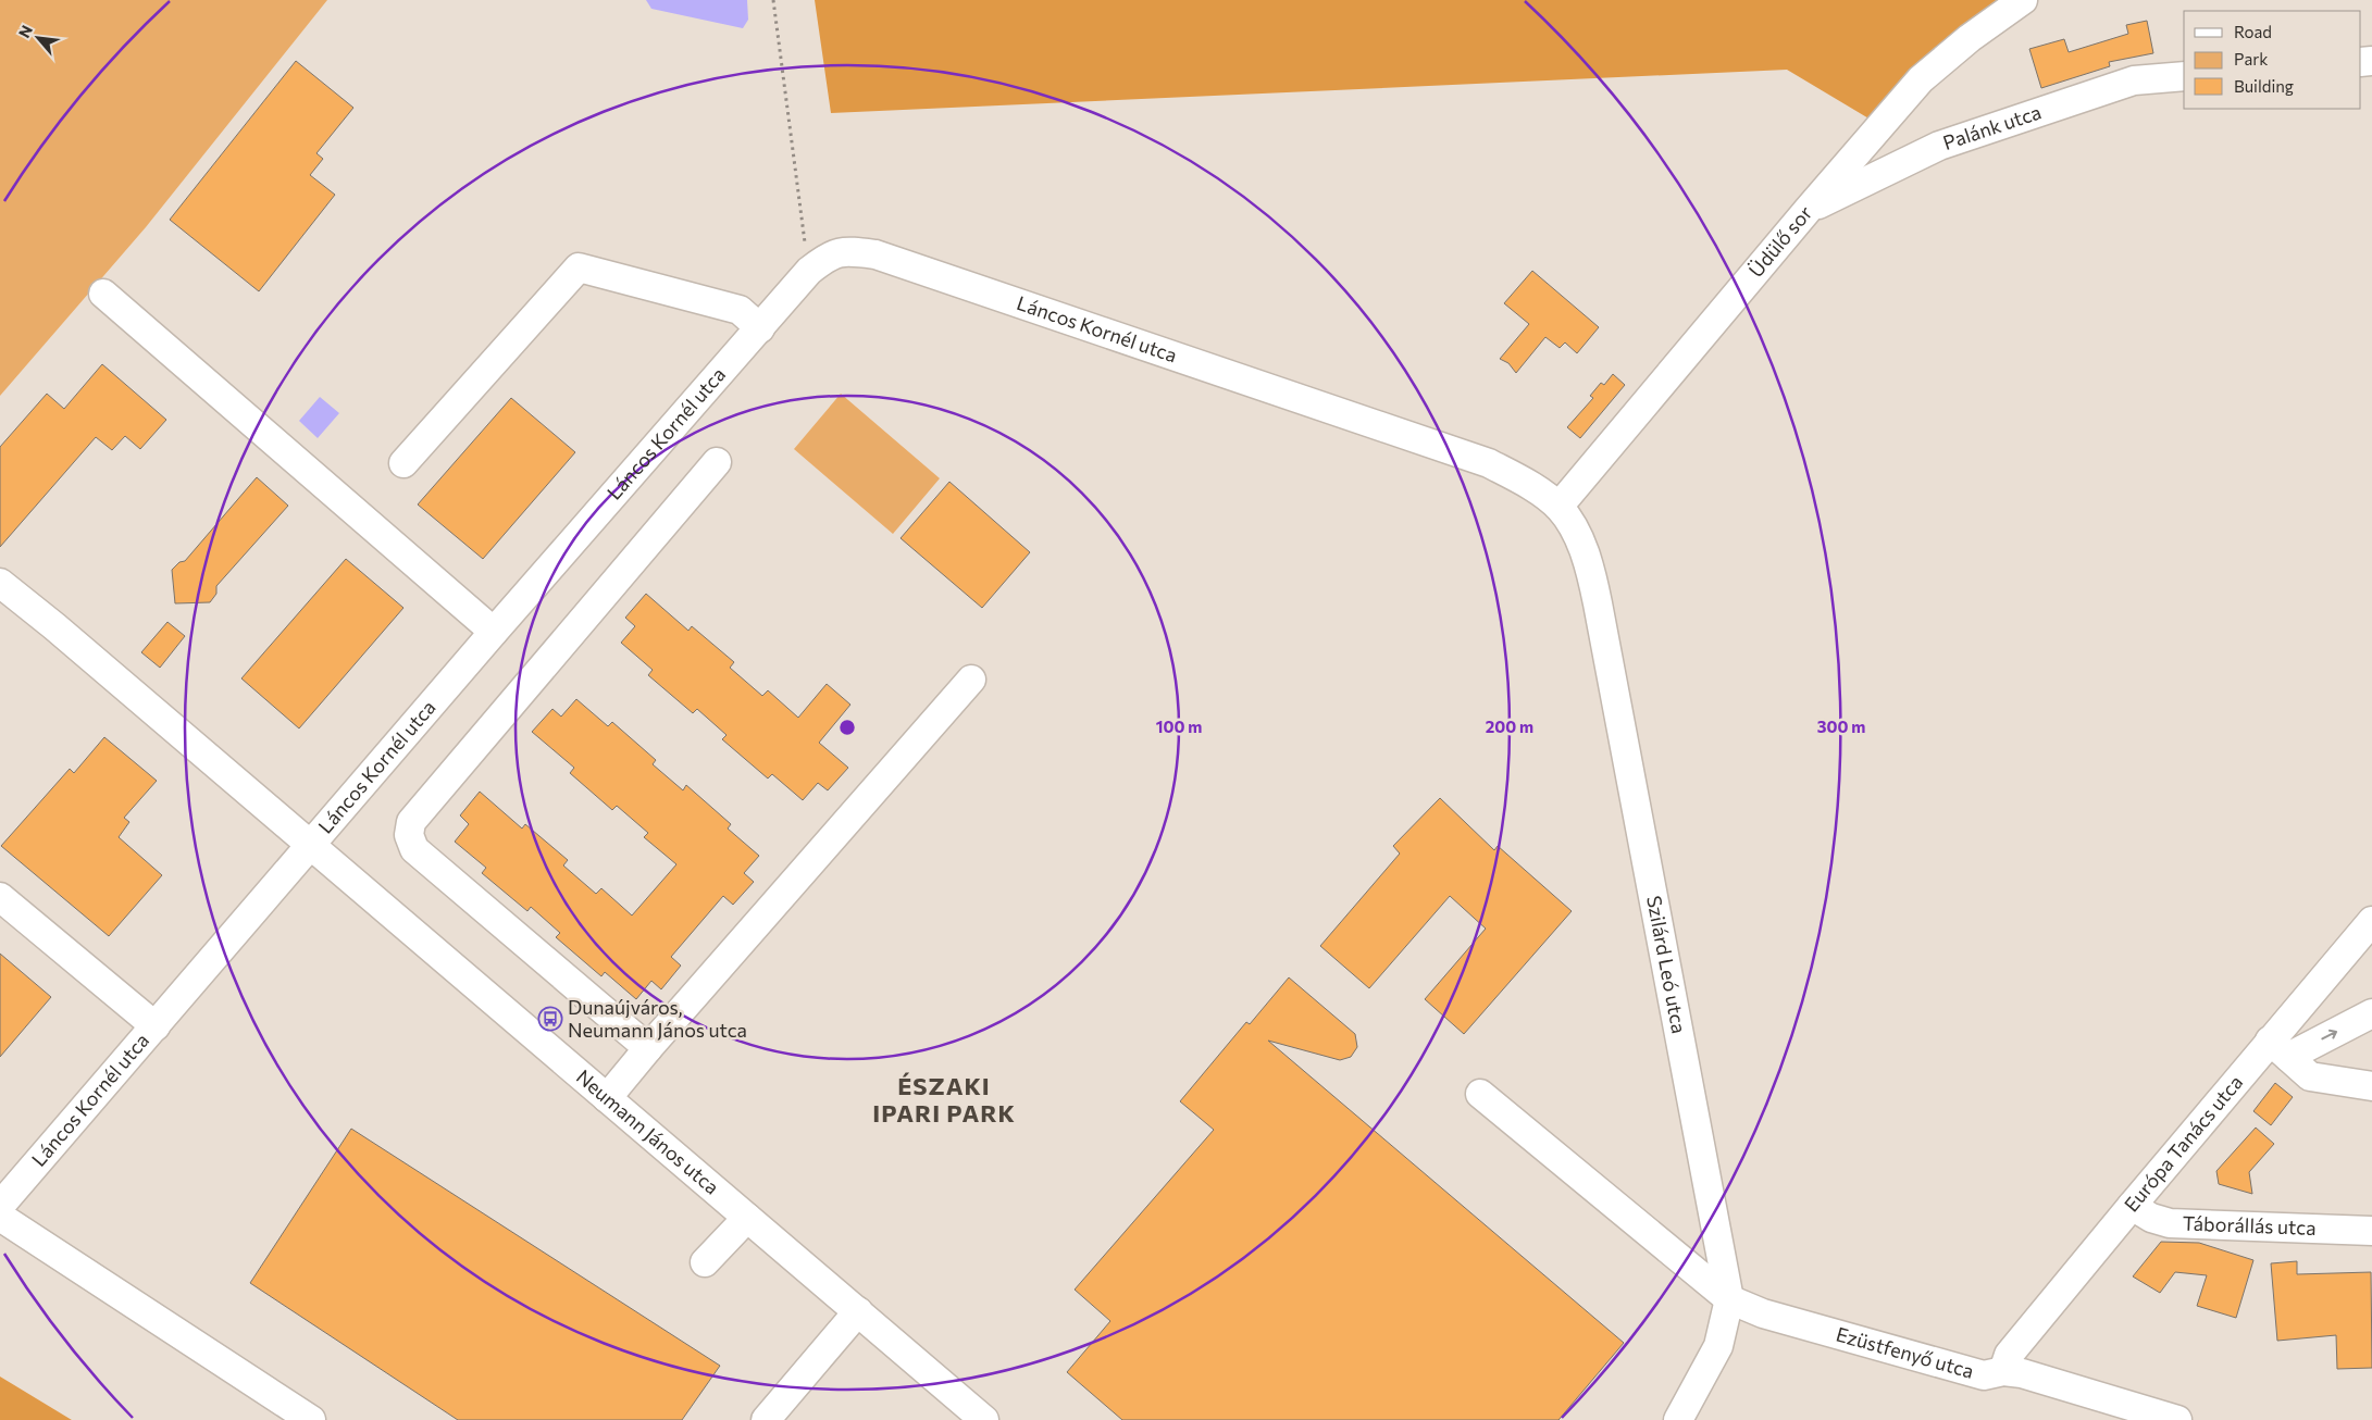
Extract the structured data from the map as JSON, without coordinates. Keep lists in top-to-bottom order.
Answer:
{
  "streets": {
    "street": [
      "Palánk utca",
      "Üdülő sor",
      "Láncos Kornél utca",
      "Szilárd Leó utca",
      "Neumann János utca",
      "Európa Tanács utca",
      "Táborállás utca",
      "Ezüstfenyő utca"
    ]
  },
  "crossings": [
    ["Palánk utca", "Üdülő sor"],
    ["Üdülő sor", "Láncos Kornél utca"],
    ["Üdülő sor", "Szilárd Leó utca"],
    ["Láncos Kornél utca", "Szilárd Leó utca"],
    ["Láncos Kornél utca", "Neumann János utca"],
    ["Szilárd Leó utca", "Ezüstfenyő utca"],
    ["Európa Tanács utca", "Táborállás utca"],
    ["Európa Tanács utca", "Ezüstfenyő utca"]
  ],
  "districts": ["ÉSZAKI IPARI PARK"],
  "places": {
    "bus stop": ["Dunaújváros, Neumann János utca"]
  },
  "legend": ["Road", "Park", "Building"],
  "north": "top left",
  "rings": ["100 m", "200 m", "300 m"]
}
